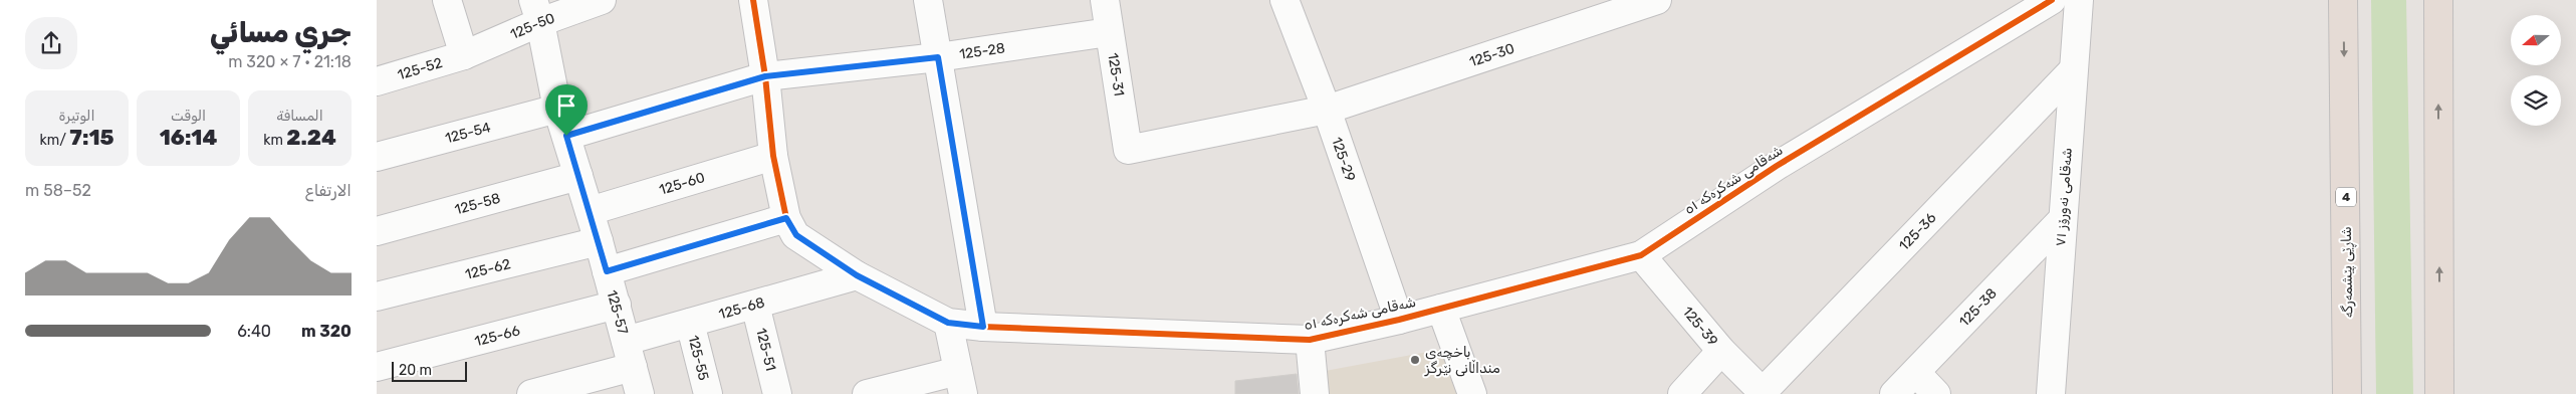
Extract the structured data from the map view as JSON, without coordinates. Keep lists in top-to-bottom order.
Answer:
{
  "streets": {
    "highway": ["4", "شاڕێی پێشمەرگە"],
    "street": [
      "125-50",
      "125-28",
      "125-30",
      "125-52",
      "125-31",
      "125-54",
      "125-29",
      "شەقامی شەکرەکە ٥١",
      "125-60",
      "شەقامی نەورۆز ٧١",
      "125-58",
      "125-36",
      "125-62",
      "125-38",
      "125-68",
      "125-57",
      "125-39",
      "125-66",
      "125-51",
      "125-55"
    ]
  },
  "crossings": [
    ["125-50", "125-52"],
    ["125-50", "125-57"],
    ["125-28", "125-31"],
    ["125-28", "شەقامی شەکرەکە ٥١"],
    ["125-28", "125-57"],
    ["125-30", "125-31"],
    ["125-30", "125-29"],
    ["125-54", "125-57"],
    ["125-29", "شەقامی شەکرەکە ٥١"],
    ["شەقامی شەکرەکە ٥١", "125-60"],
    ["شەقامی شەکرەکە ٥١", "125-68"],
    ["شەقامی شەکرەکە ٥١", "125-39"],
    ["125-60", "125-57"],
    ["شەقامی نەورۆز ٧١", "125-36"],
    ["شەقامی نەورۆز ٧١", "125-38"],
    ["125-58", "125-57"],
    ["125-36", "125-39"],
    ["125-62", "125-57"],
    ["125-68", "125-57"],
    ["125-68", "125-51"],
    ["125-68", "125-55"],
    ["125-57", "125-66"]
  ],
  "places": ["باخچەی منداڵانی نێرگز"],
  "scale_bar": "20 m",
  "north": "left",
  "page": {
    "heading": ["جري مسائي", "21:18 · 7 × 320 m"],
    "stats": [
      ["المسافة", "2.24 km"],
      ["الوقت", "16:14"],
      ["الوتيرة", "7:15 /km"]
    ],
    "chart": ["الارتفاع", "52–58 m"],
    "list": [
      {
        "name": "320 m",
        "note": "6:40"
      }
    ],
    "scale": "20 m"
  }
}
